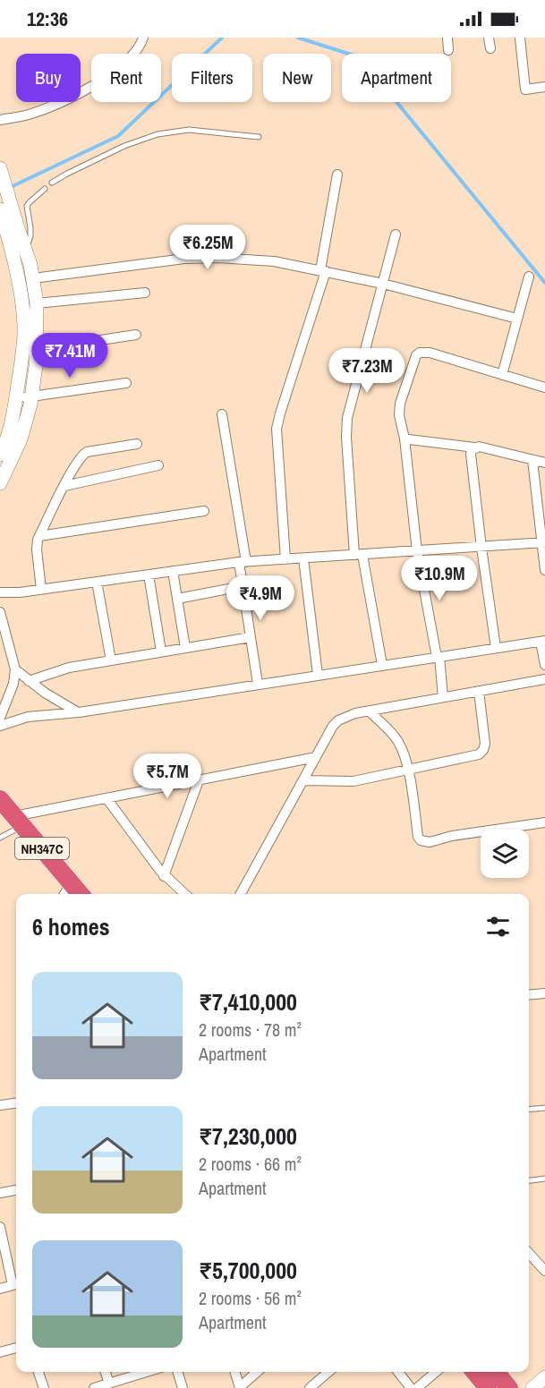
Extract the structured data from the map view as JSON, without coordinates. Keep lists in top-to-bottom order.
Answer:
{
  "streets": {
    "highway": ["NH347C"]
  },
  "page": {
    "status": "12:36",
    "chip": [
      "Buy",
      "Rent",
      "Filters",
      "New",
      "Apartment"
    ],
    "price": [
      "₹6.25M",
      "₹7.41M",
      "₹7.23M",
      "₹10.9M",
      "₹4.9M",
      "₹5.7M"
    ],
    "heading": "6 homes",
    "list": [
      {
        "name": "₹7,410,000",
        "note": "2 rooms · 78 m² · Apartment"
      },
      {
        "name": "₹7,230,000",
        "note": "2 rooms · 66 m² · Apartment"
      },
      {
        "name": "₹5,700,000",
        "note": "2 rooms · 56 m² · Apartment"
      }
    ]
  }
}
